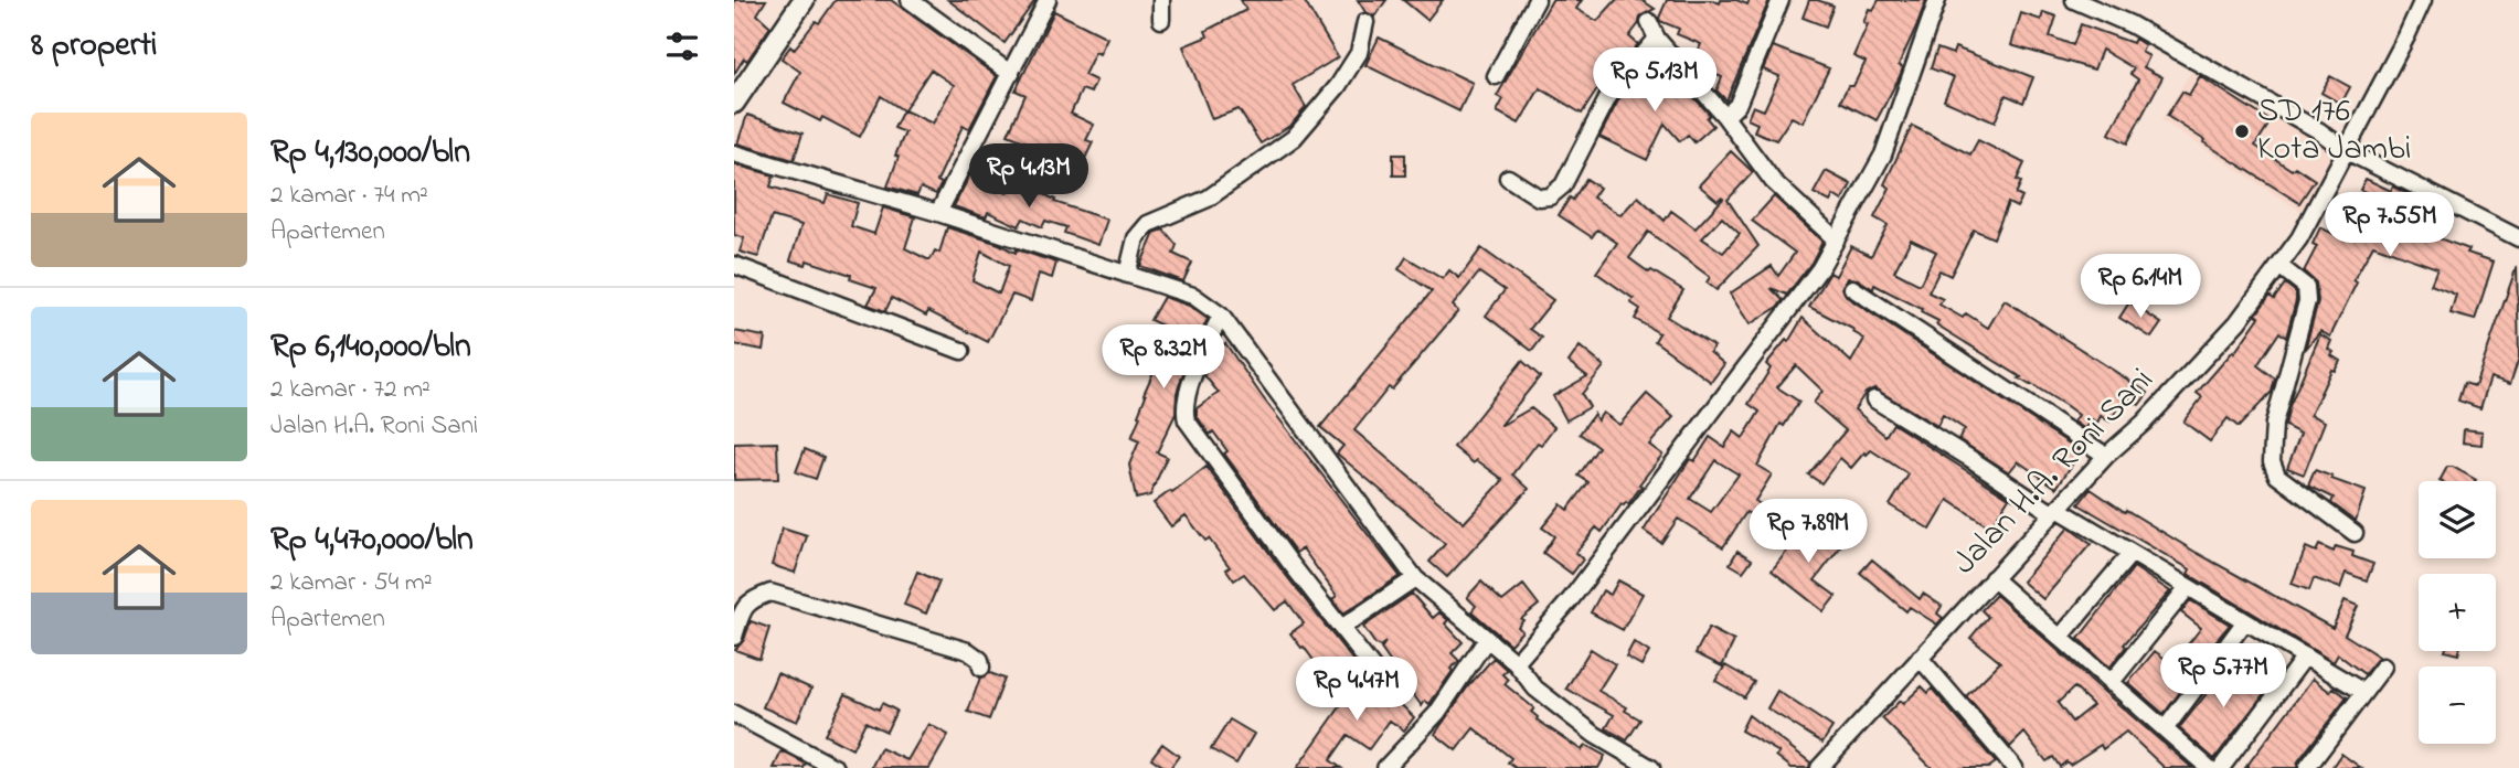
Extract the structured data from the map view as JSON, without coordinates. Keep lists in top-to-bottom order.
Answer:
{
  "streets": {
    "street": ["Jalan H.A. Roni Sani"]
  },
  "places": ["SD 176 Kota Jambi"],
  "page": {
    "heading": "8 properti",
    "price": [
      "Rp 5.13M",
      "Rp 4.13M",
      "Rp 7.55M",
      "Rp 6.14M",
      "Rp 8.32M",
      "Rp 7.89M",
      "Rp 5.77M",
      "Rp 4.47M"
    ],
    "list": [
      {
        "name": "Rp 4,130,000/bln",
        "note": "2 kamar · 74 m² · Apartemen"
      },
      {
        "name": "Rp 6,140,000/bln",
        "note": "2 kamar · 72 m² · Jalan H.A. Roni Sani"
      },
      {
        "name": "Rp 4,470,000/bln",
        "note": "2 kamar · 54 m² · Apartemen"
      }
    ],
    "map_buttons": ["+", "−"]
  }
}
